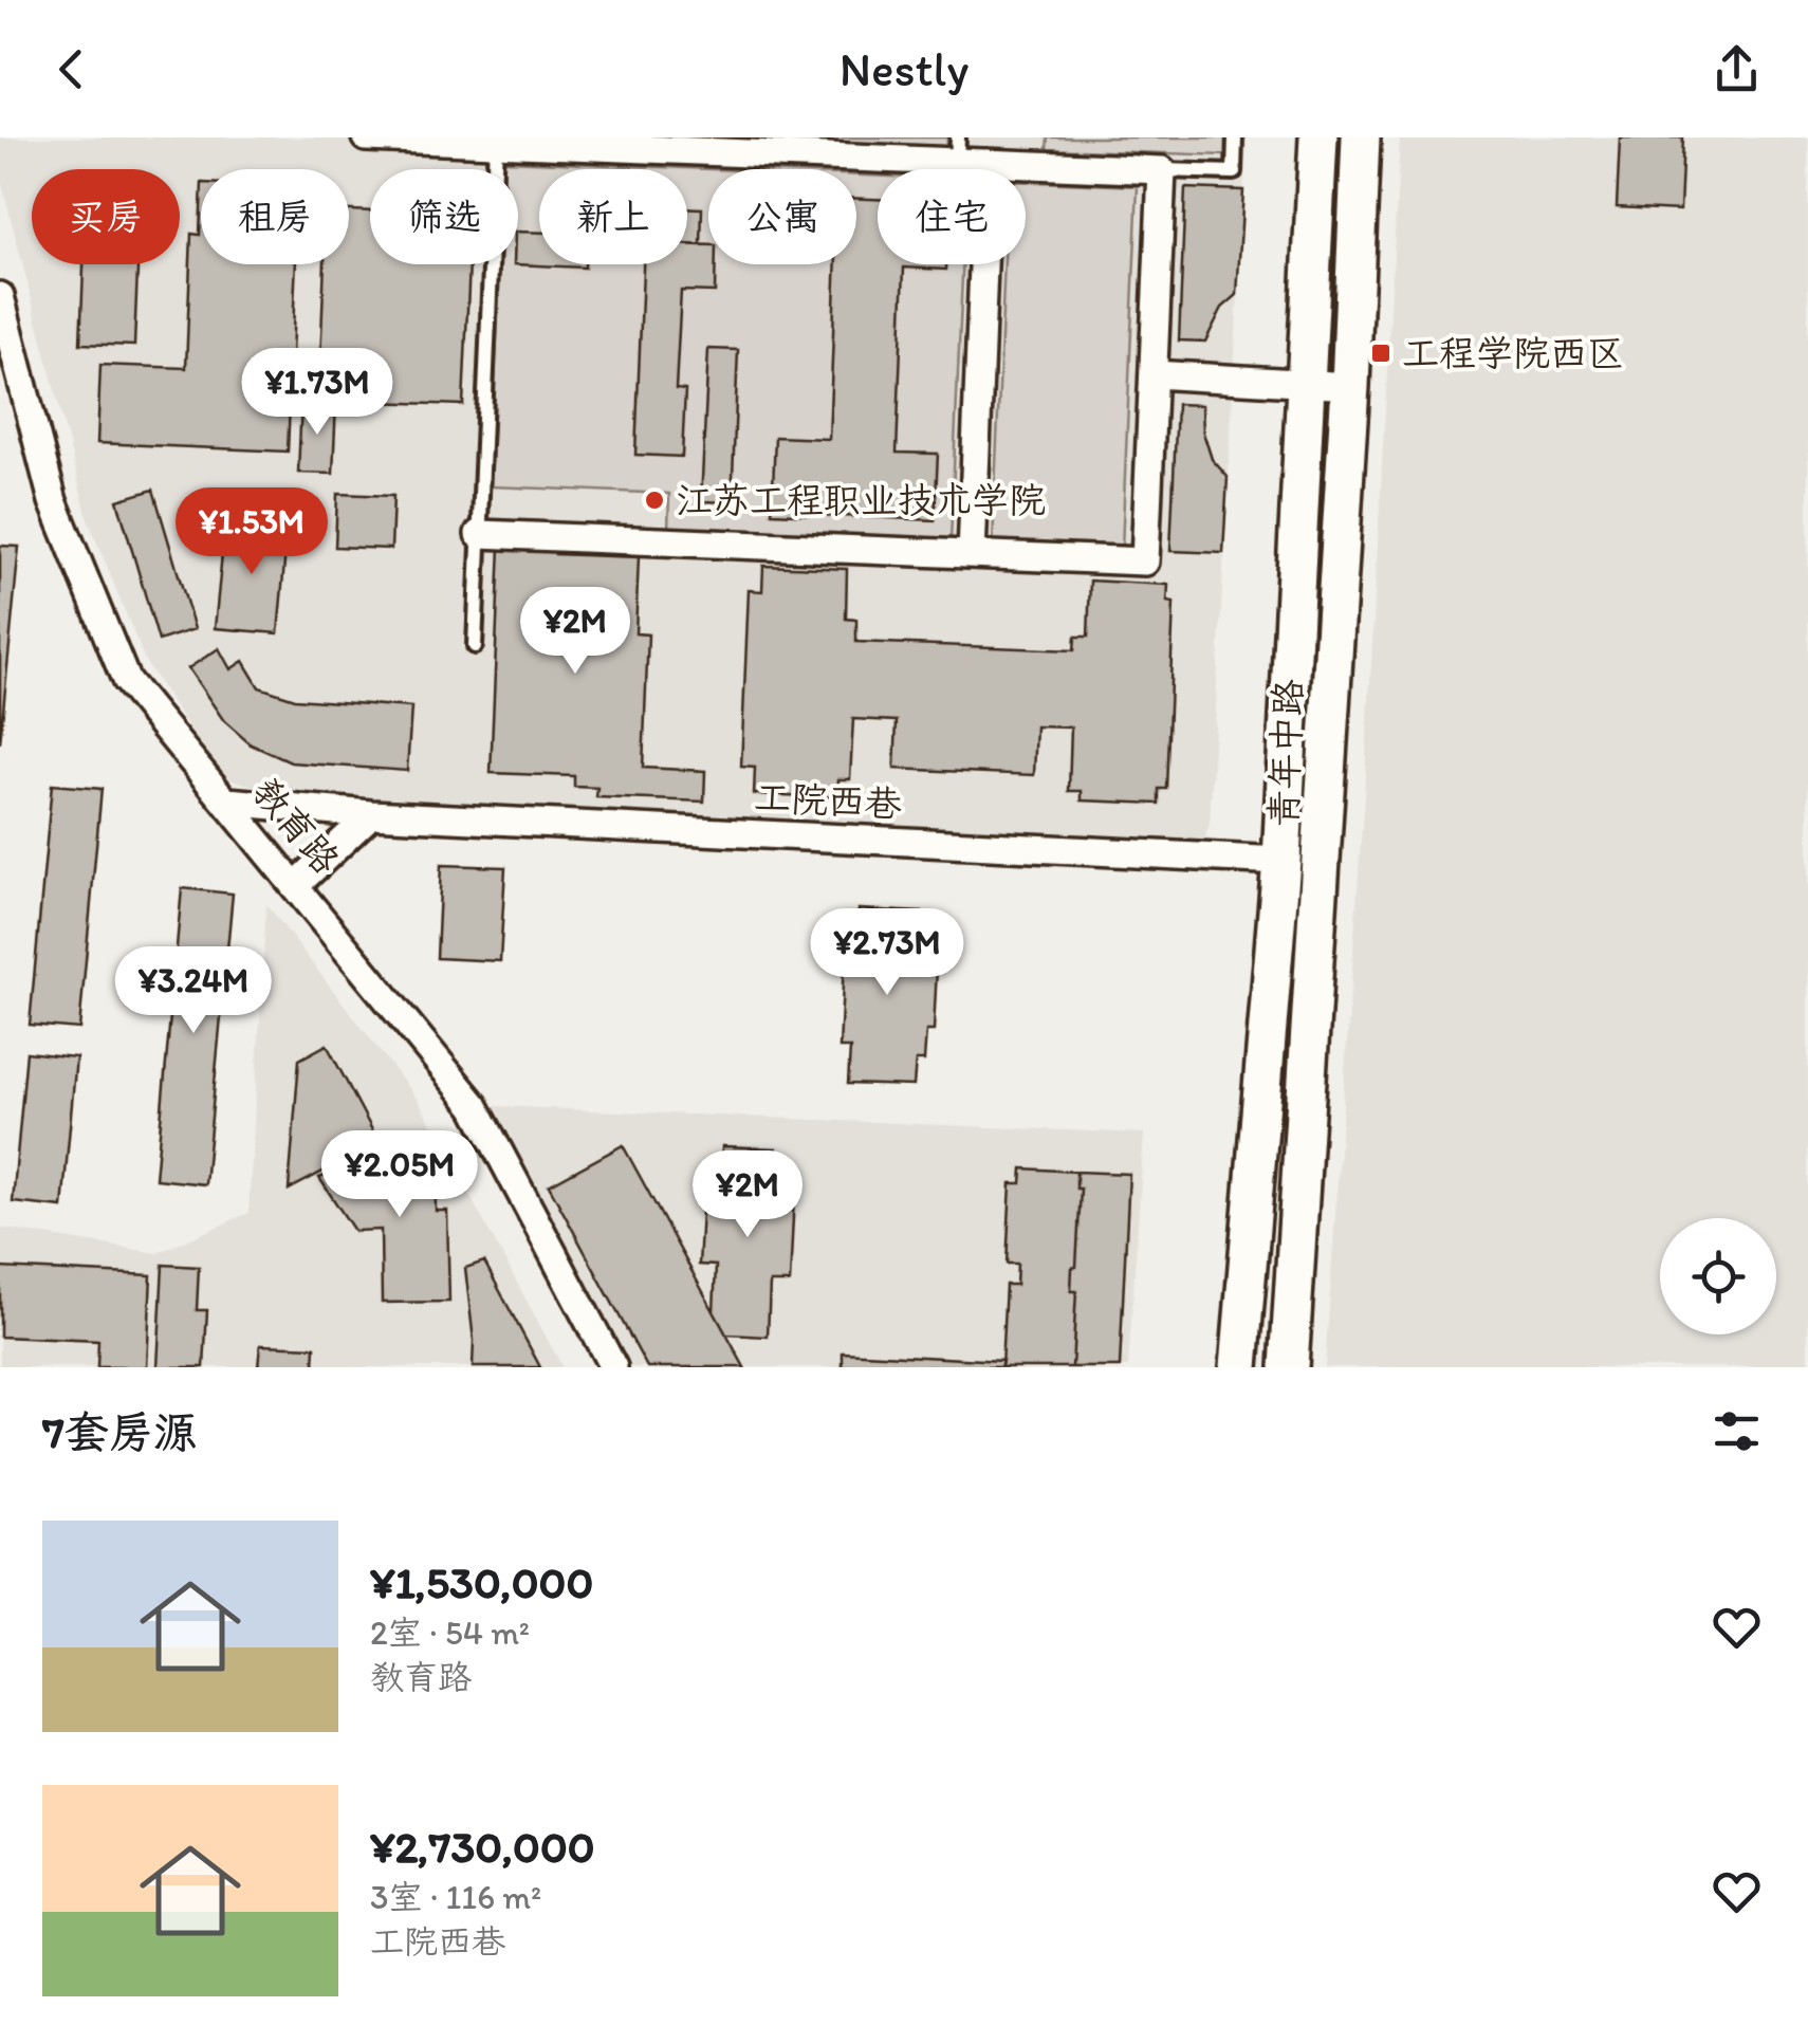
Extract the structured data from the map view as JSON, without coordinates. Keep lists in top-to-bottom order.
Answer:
{
  "streets": {
    "main road": ["青年中路"],
    "street": ["工院西巷", "教育路"]
  },
  "crossings": [
    ["青年中路", "工院西巷"],
    ["工院西巷", "教育路"]
  ],
  "places": {
    "transit": ["工程学院西区"],
    "other": ["江苏工程职业技术学院"]
  },
  "page": {
    "header": "Nestly",
    "chip": [
      "买房",
      "租房",
      "筛选",
      "新上",
      "公寓",
      "住宅"
    ],
    "price": [
      "¥1.73M",
      "¥1.53M",
      "¥2M",
      "¥2.73M",
      "¥3.24M",
      "¥2.05M",
      "¥2M"
    ],
    "heading": "7套房源",
    "list": [
      {
        "name": "¥1,530,000",
        "note": "2室 · 54 m² · 教育路"
      },
      {
        "name": "¥2,730,000",
        "note": "3室 · 116 m² · 工院西巷"
      }
    ]
  }
}
